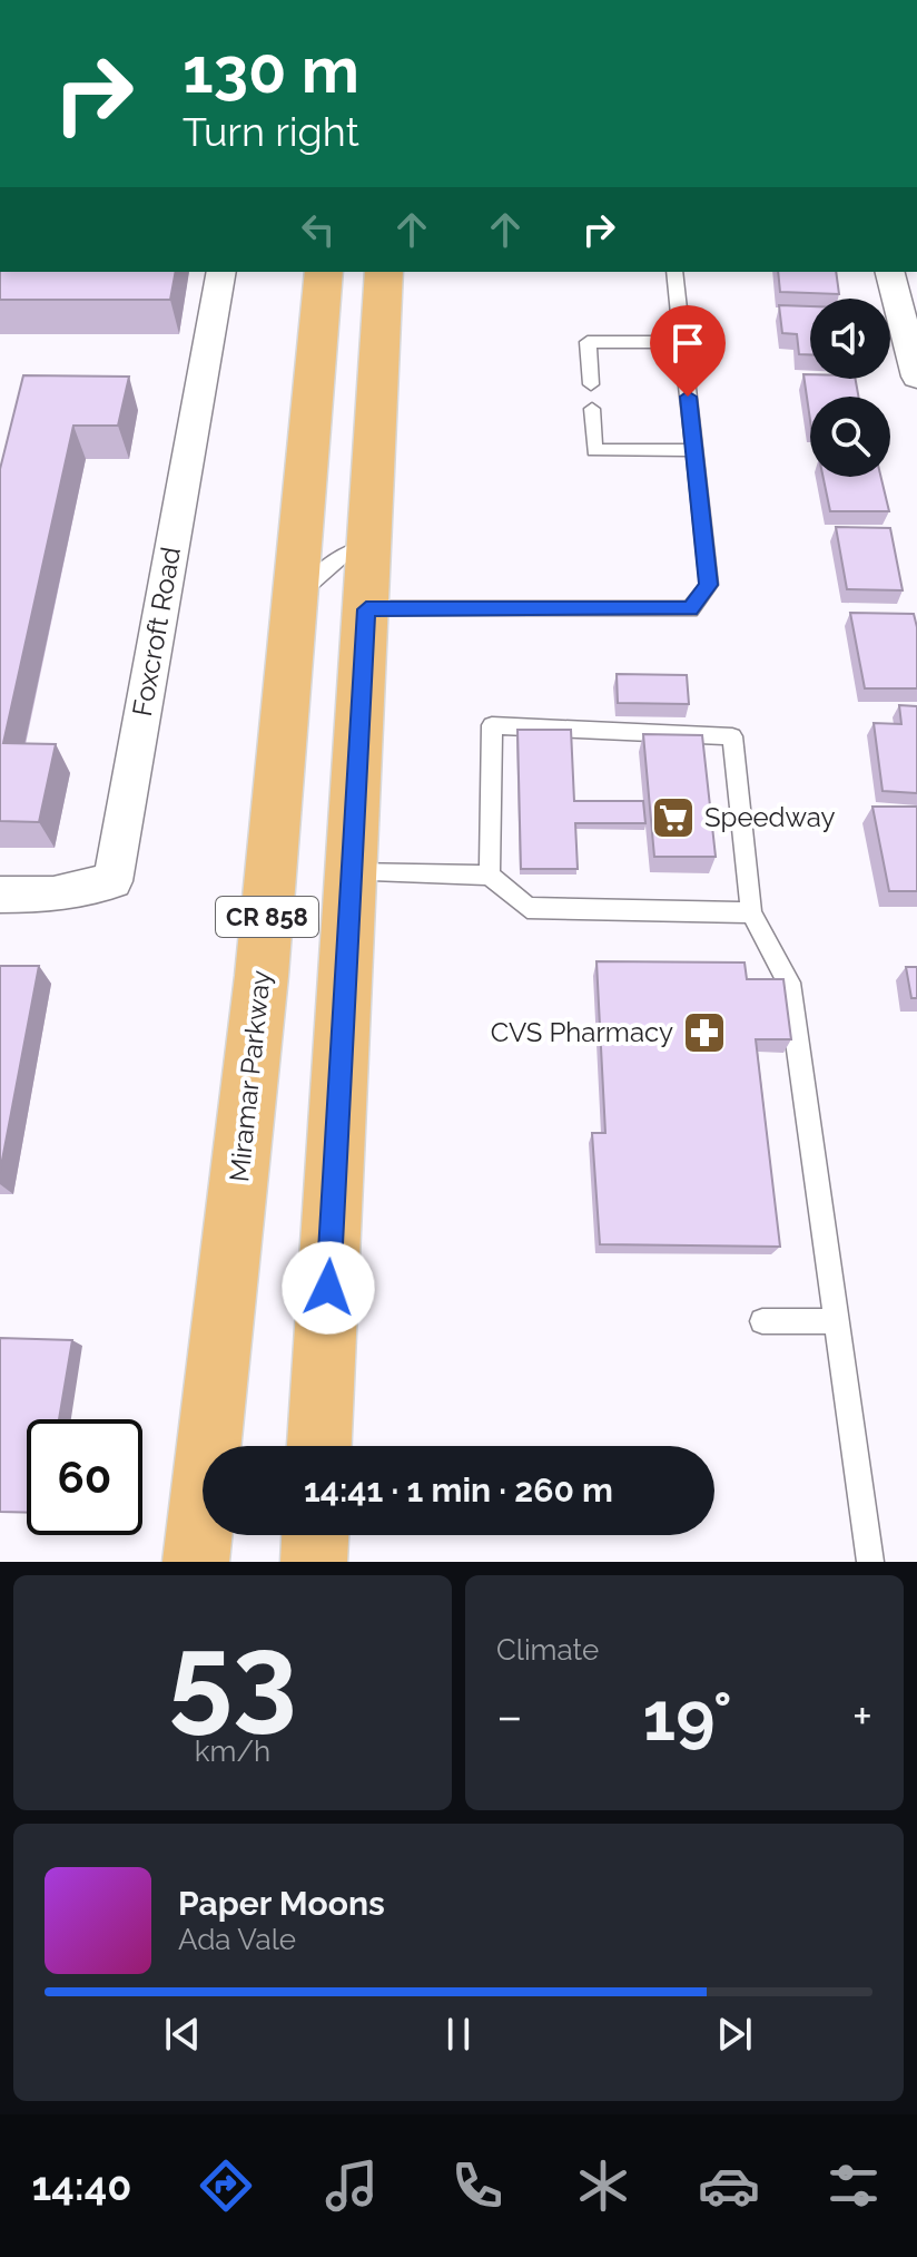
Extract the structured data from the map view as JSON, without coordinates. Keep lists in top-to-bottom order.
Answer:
{
  "streets": {
    "main road": ["CR 858", "Miramar Parkway"],
    "street": ["Foxcroft Road"]
  },
  "places": {
    "supermarket": ["Speedway"],
    "pharmacy": ["CVS Pharmacy"]
  },
  "page": {
    "turn": ["130 m", "Turn right"],
    "limit": "60",
    "trip": "14:41 · 1 min · 260 m",
    "tile": [
      ["53", "km/h"],
      "Climate"
    ],
    "heat": ["−", "19°", "+"],
    "song": ["Paper Moons", "Ada Vale"],
    "tabs": "14:40"
  }
}
